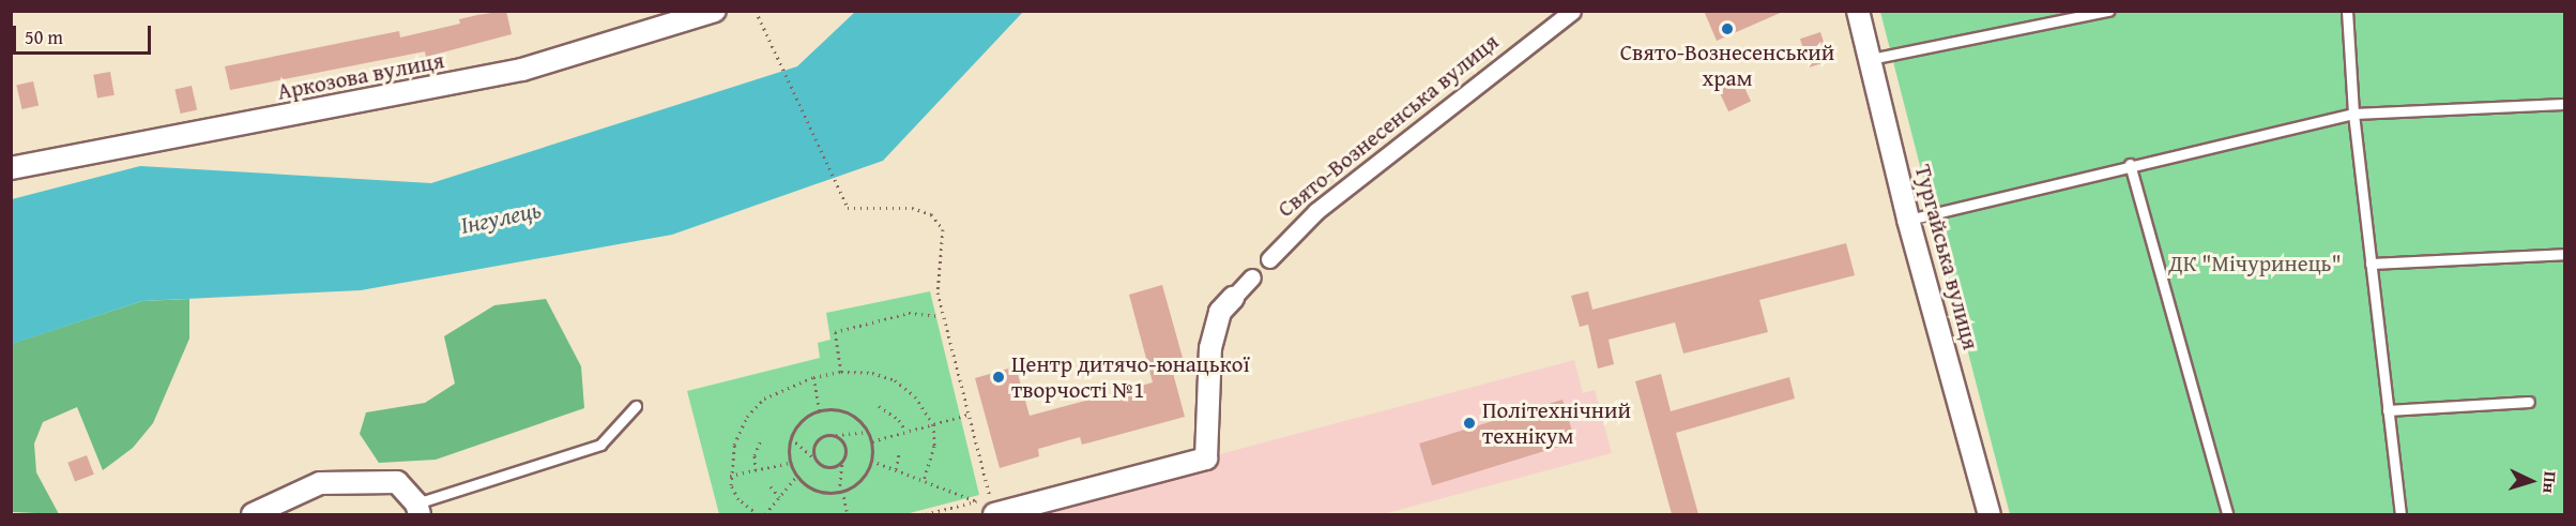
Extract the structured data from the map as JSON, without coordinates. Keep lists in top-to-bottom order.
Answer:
{
  "streets": {
    "street": ["Аркозова вулиця", "Свято-Вознесенська вулиця", "Тургайська вулиця"]
  },
  "water": ["Інгулець"],
  "parks": ["ДК \"Мічуринець\""],
  "places": ["Свято-Вознесенський храм", "Центр дитячо-юнацької творчості №1", "Політехнічний технікум"],
  "scale_bar": "50 m",
  "north": "right"
}
